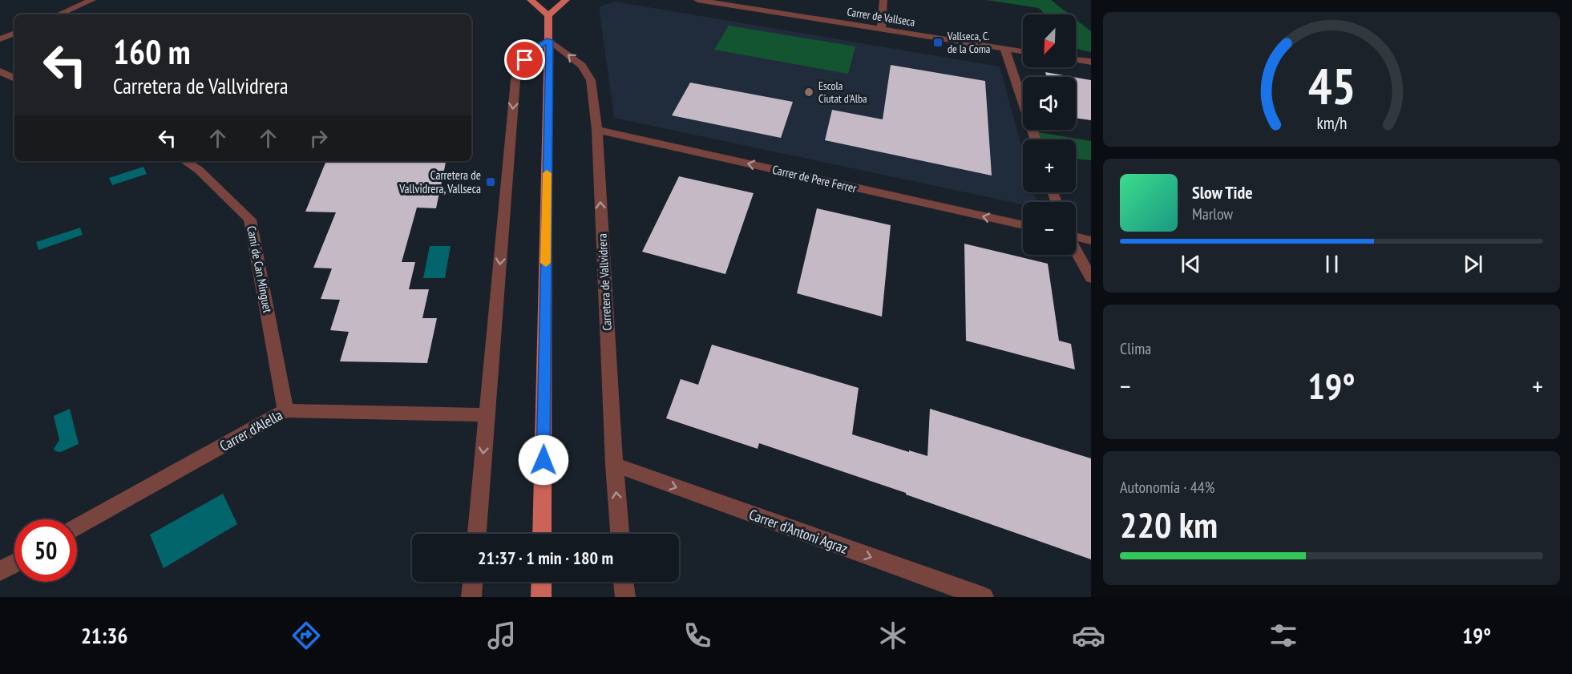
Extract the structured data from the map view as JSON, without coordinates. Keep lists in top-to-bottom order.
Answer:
{
  "streets": {
    "street": [
      "Carrer de Vallseca",
      "Carrer de Pere Ferrer",
      "Camí de Can Minguet",
      "Carretera de Vallvidrera",
      "Carrer d'Alella",
      "Carrer d'Antoni Agraz"
    ]
  },
  "crossings": [
    ["Carrer de Pere Ferrer", "Carretera de Vallvidrera"],
    ["Camí de Can Minguet", "Carrer d'Alella"],
    ["Carretera de Vallvidrera", "Carrer d'Antoni Agraz"]
  ],
  "one_way": ["Carrer de Pere Ferrer", "Carrer d'Antoni Agraz"],
  "places": {
    "transit": ["Vallseca, C. de la Coma", "Carretera de Vallvidrera, Vallseca"],
    "other": ["Escola Ciutat d'Alba"]
  },
  "north": "bottom left",
  "page": {
    "map_buttons": ["+", "−"],
    "turn": ["160 m", "Carretera de Vallvidrera"],
    "song": ["Slow Tide", "Marlow"],
    "tile": [
      "Clima",
      ["Autonomía · 44%", "220 km"]
    ],
    "heat": ["−", "19°", "+"],
    "limit": "50",
    "trip": "21:37 · 1 min · 180 m",
    "tabs": ["21:36", "19°"],
    "gauge": ["45", "km/h"]
  }
}
